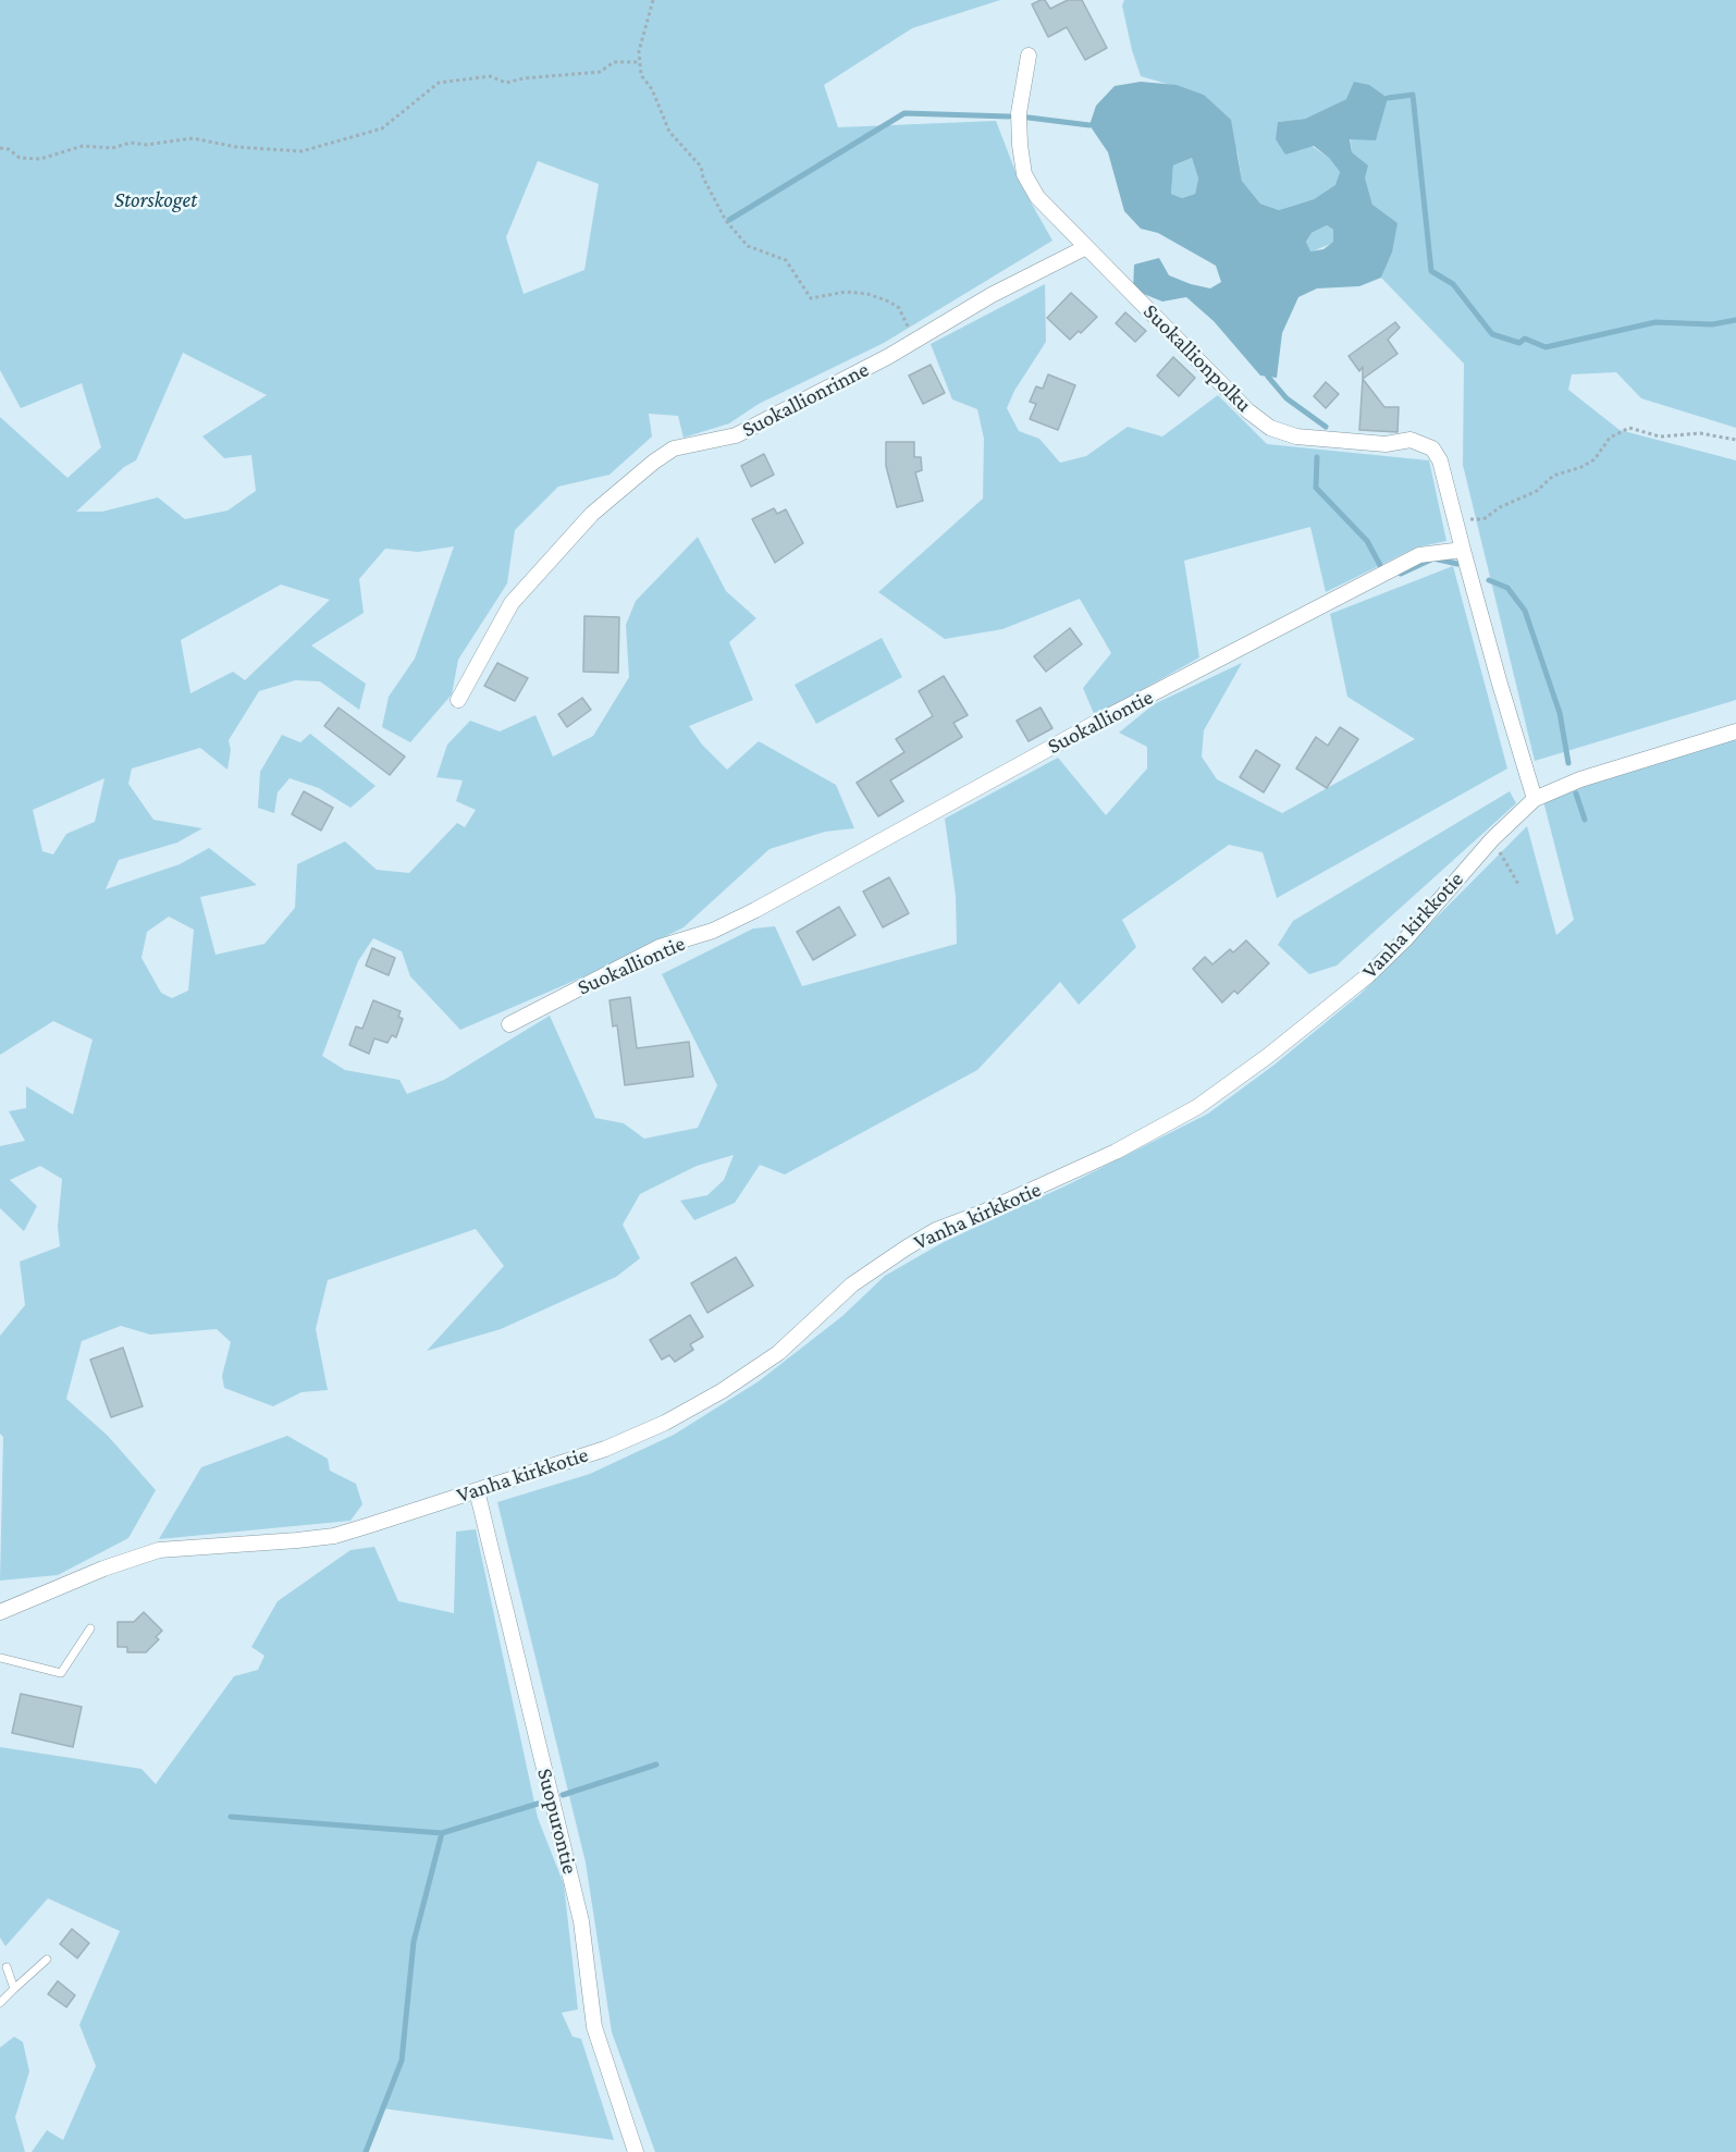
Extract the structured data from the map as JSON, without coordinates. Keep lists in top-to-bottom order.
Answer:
{
  "streets": {
    "street": [
      "Suokallionpolku",
      "Suokallionrinne",
      "Suokalliontie",
      "Vanha kirkkotie",
      "Suopurontie"
    ]
  },
  "crossings": [
    ["Suokallionpolku", "Suokallionrinne"],
    ["Suokallionpolku", "Suokalliontie"],
    ["Vanha kirkkotie", "Suopurontie"]
  ],
  "parks": ["Storskoget"]
}
